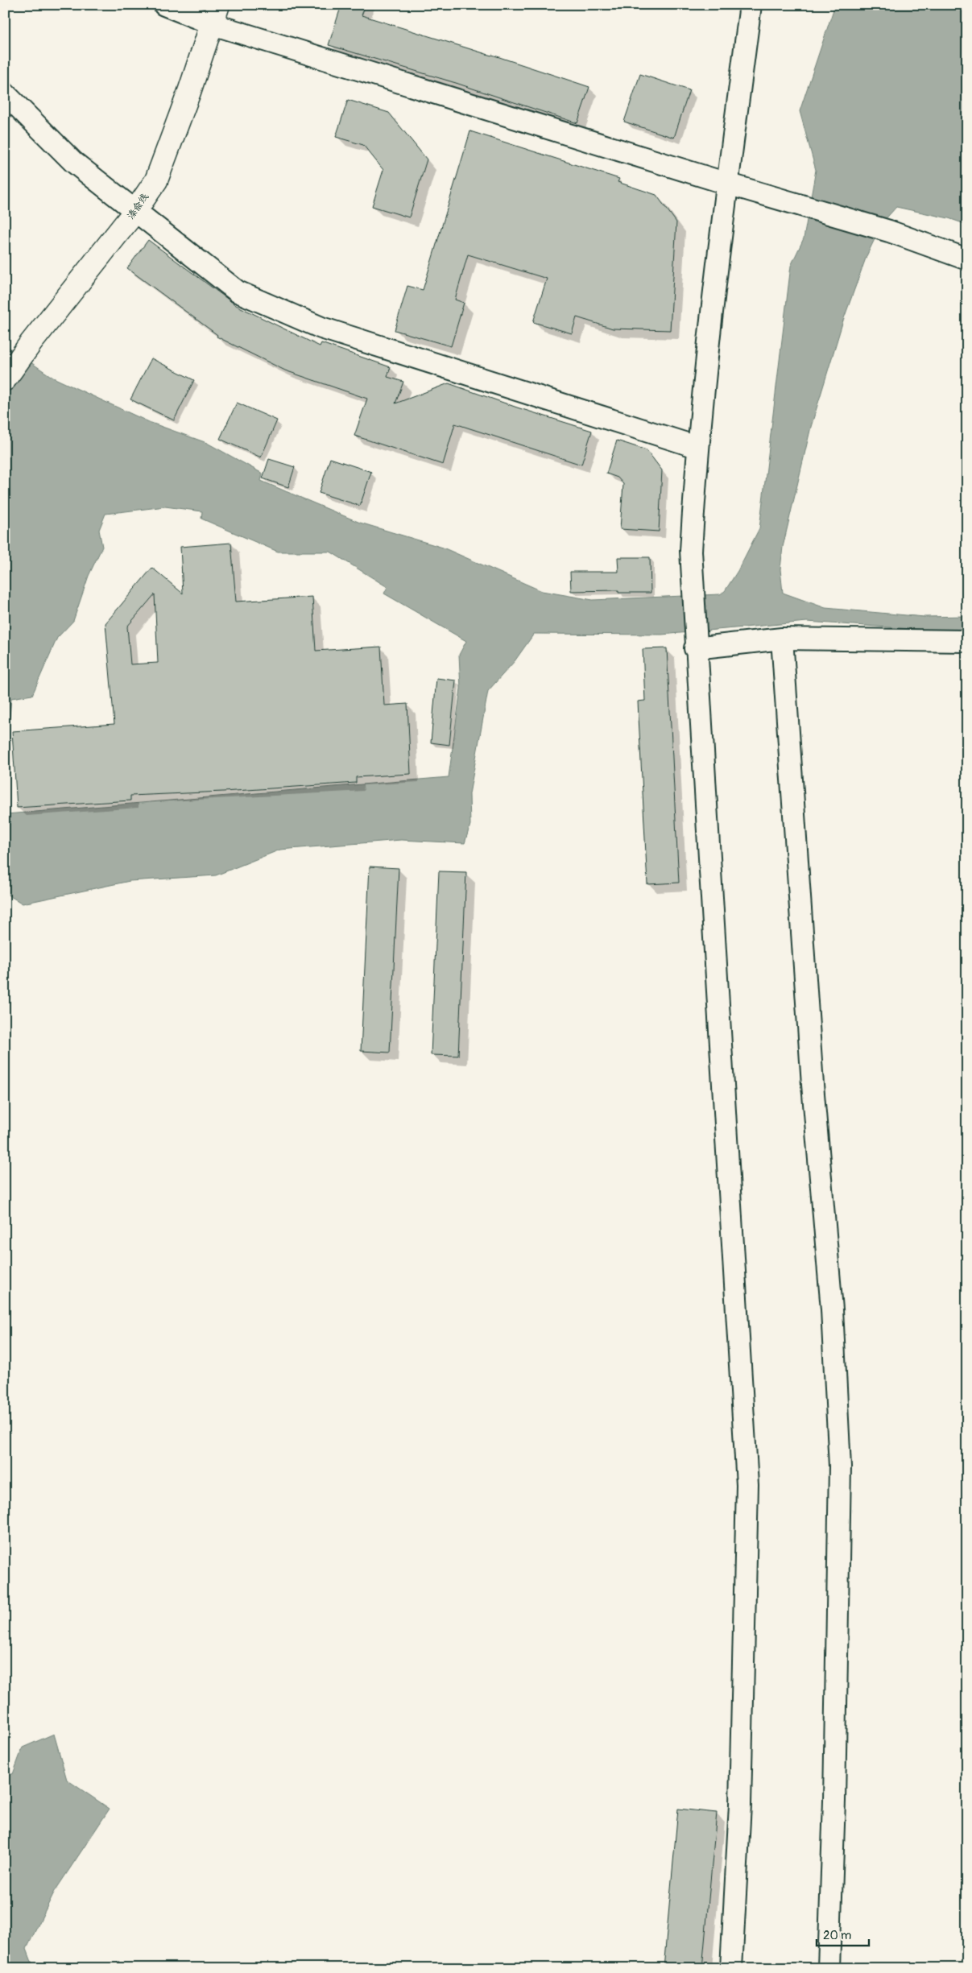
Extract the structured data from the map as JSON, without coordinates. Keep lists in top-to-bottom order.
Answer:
{
  "streets": {
    "main road": ["溱俞线"]
  },
  "scale_bar": "20 m"
}
